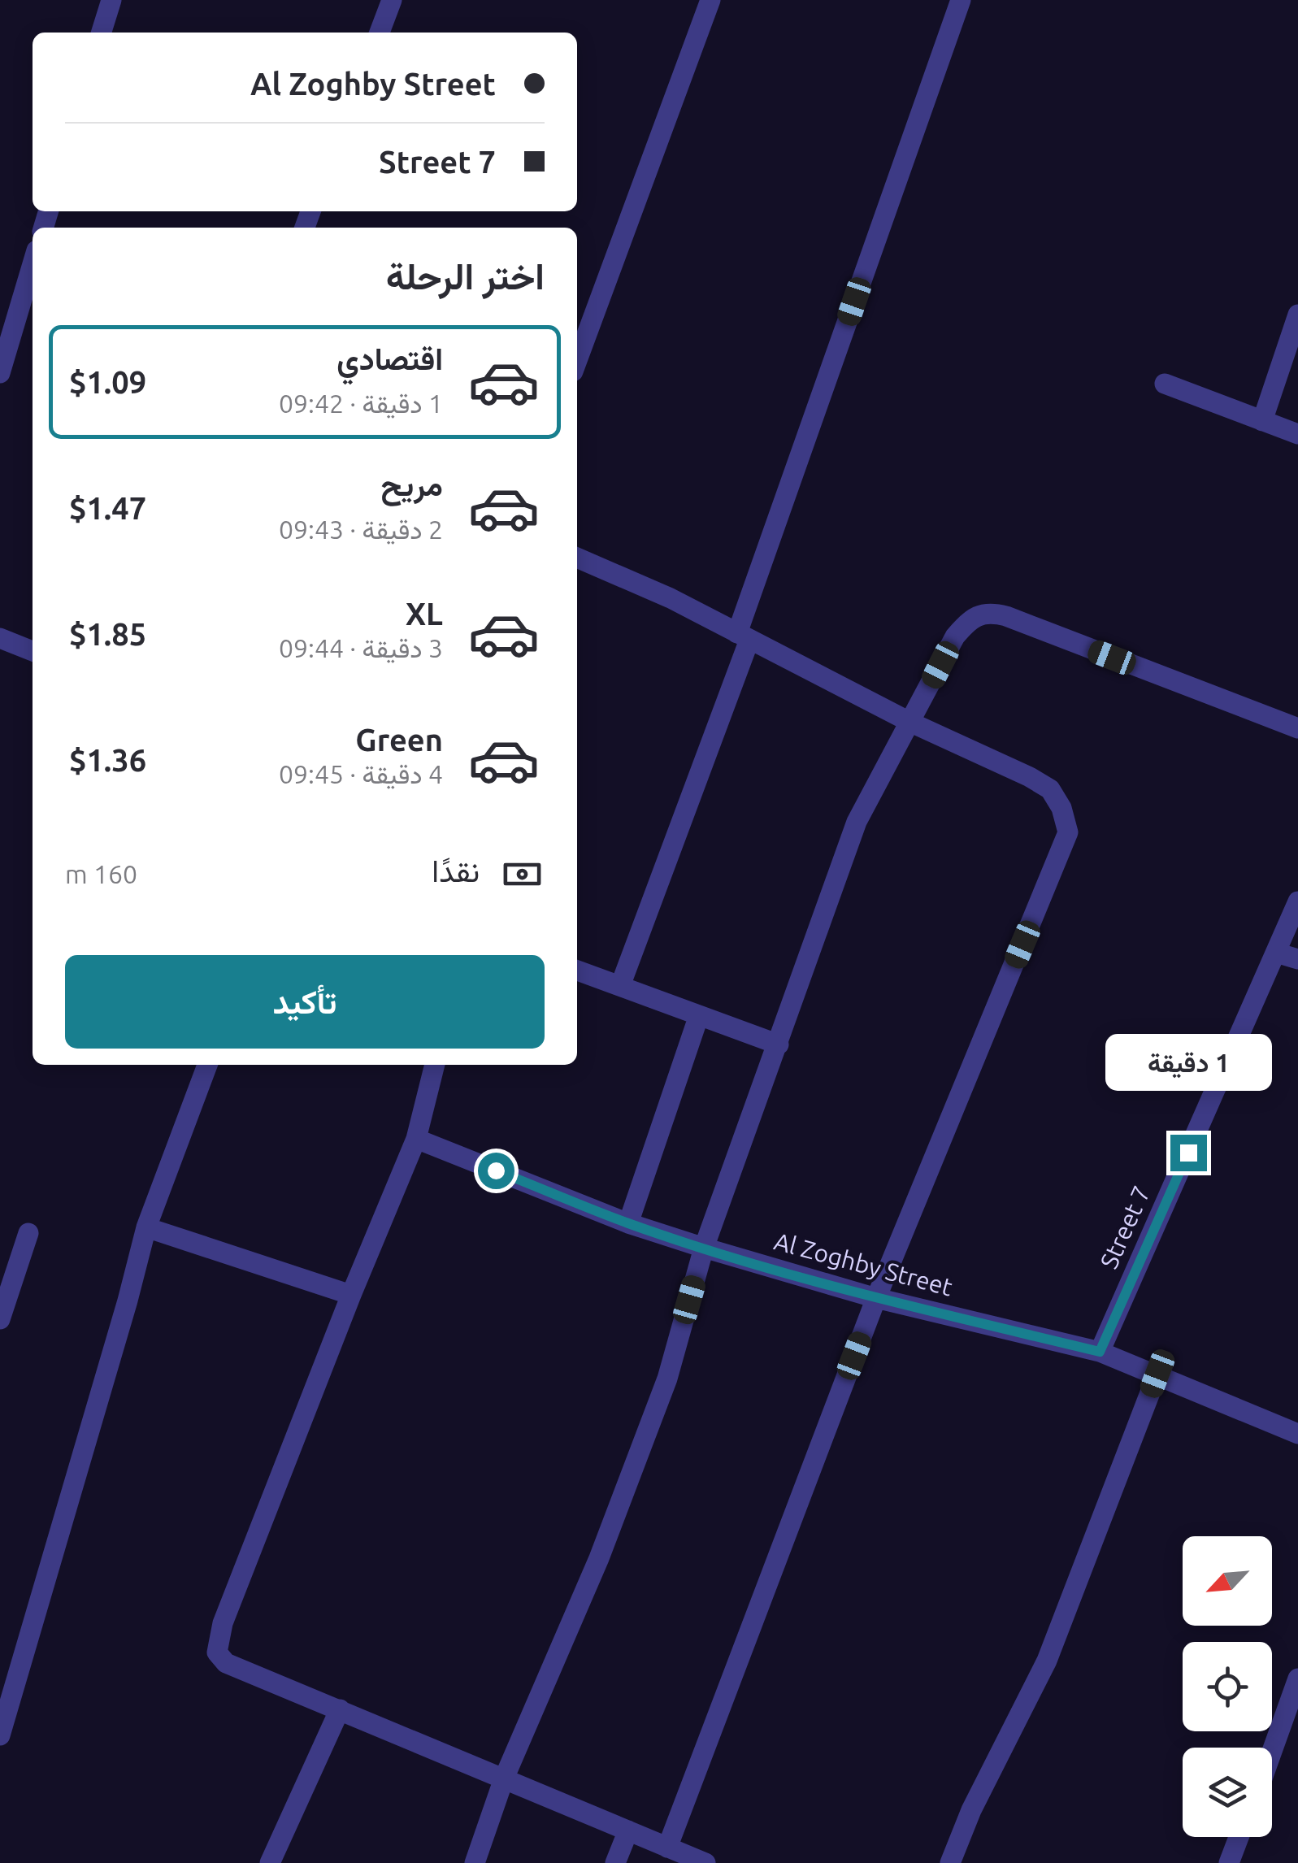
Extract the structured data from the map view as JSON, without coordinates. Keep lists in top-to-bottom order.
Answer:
{
  "streets": {
    "street": ["Street 7", "Al Zoghby Street"]
  },
  "crossings": [
    ["Street 7", "Al Zoghby Street"]
  ],
  "north": "bottom left",
  "page": {
    "banner": ["Al Zoghby Street", "Street 7"],
    "heading": "اختر الرحلة",
    "list": [
      {
        "name": "اقتصادي",
        "note": "1 دقيقة · 09:42",
        "value": "$1.09"
      },
      {
        "name": "مريح",
        "note": "2 دقيقة · 09:43",
        "value": "$1.47"
      },
      {
        "name": "XL",
        "note": "3 دقيقة · 09:44",
        "value": "$1.85"
      },
      {
        "name": "Green",
        "note": "4 دقيقة · 09:45",
        "value": "$1.36"
      }
    ],
    "pay": ["نقدًا", "160 m"],
    "buttons": "تأكيد",
    "bubble": "1 دقيقة"
  }
}
